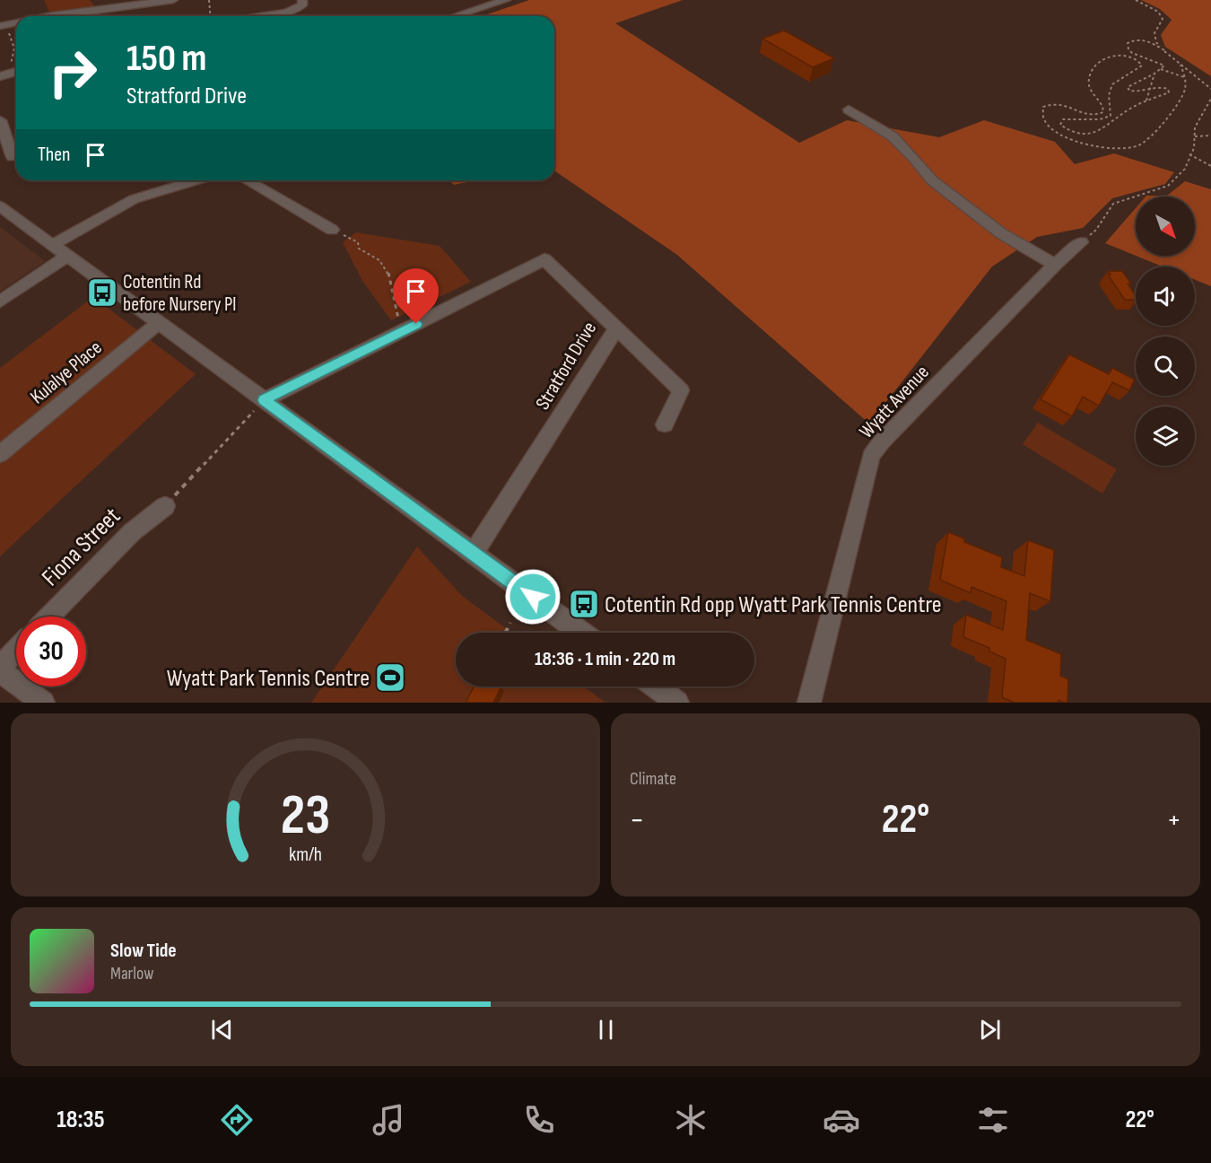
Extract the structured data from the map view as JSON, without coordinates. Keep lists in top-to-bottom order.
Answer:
{
  "streets": {
    "street": [
      "Stratford Drive",
      "Kulalye Place",
      "Wyatt Avenue",
      "Fiona Street"
    ]
  },
  "places": {
    "bus stop": ["Cotentin Rd before Nursery Pl", "Cotentin Rd opp Wyatt Park Tennis Centre"],
    "sports": ["Wyatt Park Tennis Centre"]
  },
  "north": "bottom right",
  "page": {
    "turn": ["150 m", "Stratford Drive"],
    "then": "Then",
    "limit": "30",
    "trip": "18:36 · 1 min · 220 m",
    "tile": "Climate",
    "heat": ["−", "22°", "+"],
    "song": ["Slow Tide", "Marlow"],
    "tabs": ["18:35", "22°"],
    "gauge": ["23", "km/h"]
  }
}
